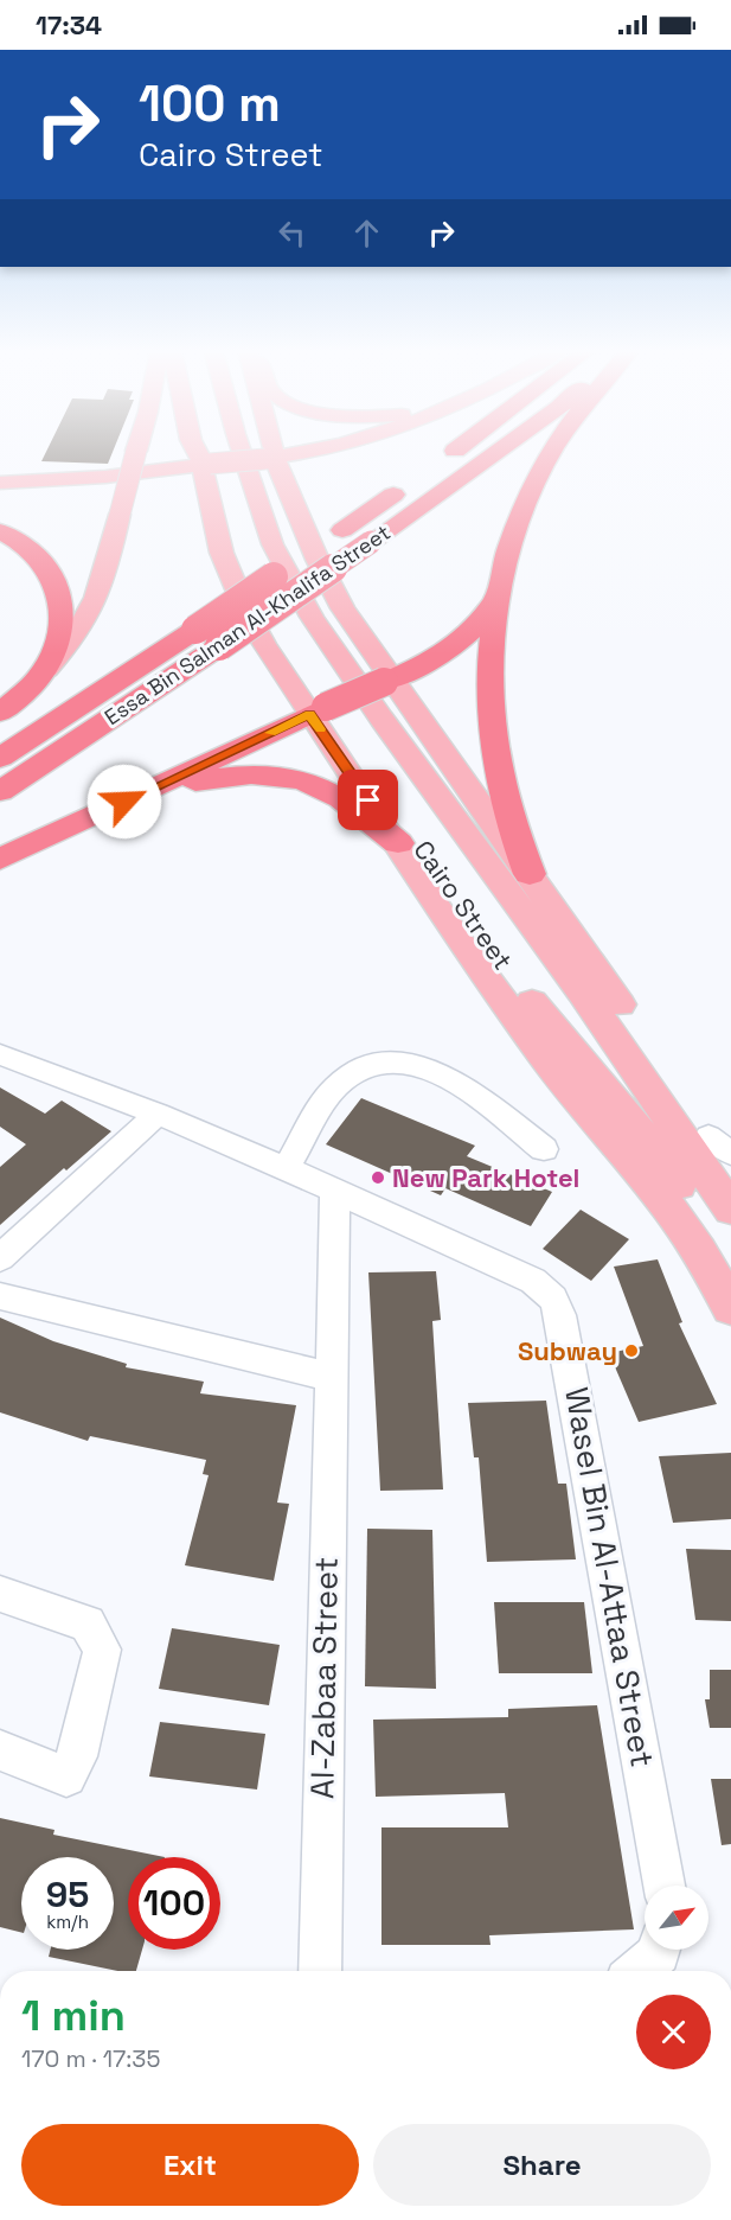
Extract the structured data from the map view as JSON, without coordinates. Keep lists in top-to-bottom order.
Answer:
{
  "streets": {
    "highway": ["Essa Bin Salman Al-Khalifa Street"],
    "main road": ["Cairo Street"],
    "street": ["Wasel Bin Al-Attaa Street", "Al-Zabaa Street"]
  },
  "crossings": [
    ["Wasel Bin Al-Attaa Street", "Al-Zabaa Street"]
  ],
  "places": ["New Park Hotel", "Subway"],
  "north": "top right",
  "page": {
    "status": "17:34",
    "turn": ["100 m", "Cairo Street"],
    "speed": "95 km/h",
    "limit": "100",
    "heading": ["1 min", "170 m · 17:35"],
    "buttons": ["Exit", "Share"]
  }
}
